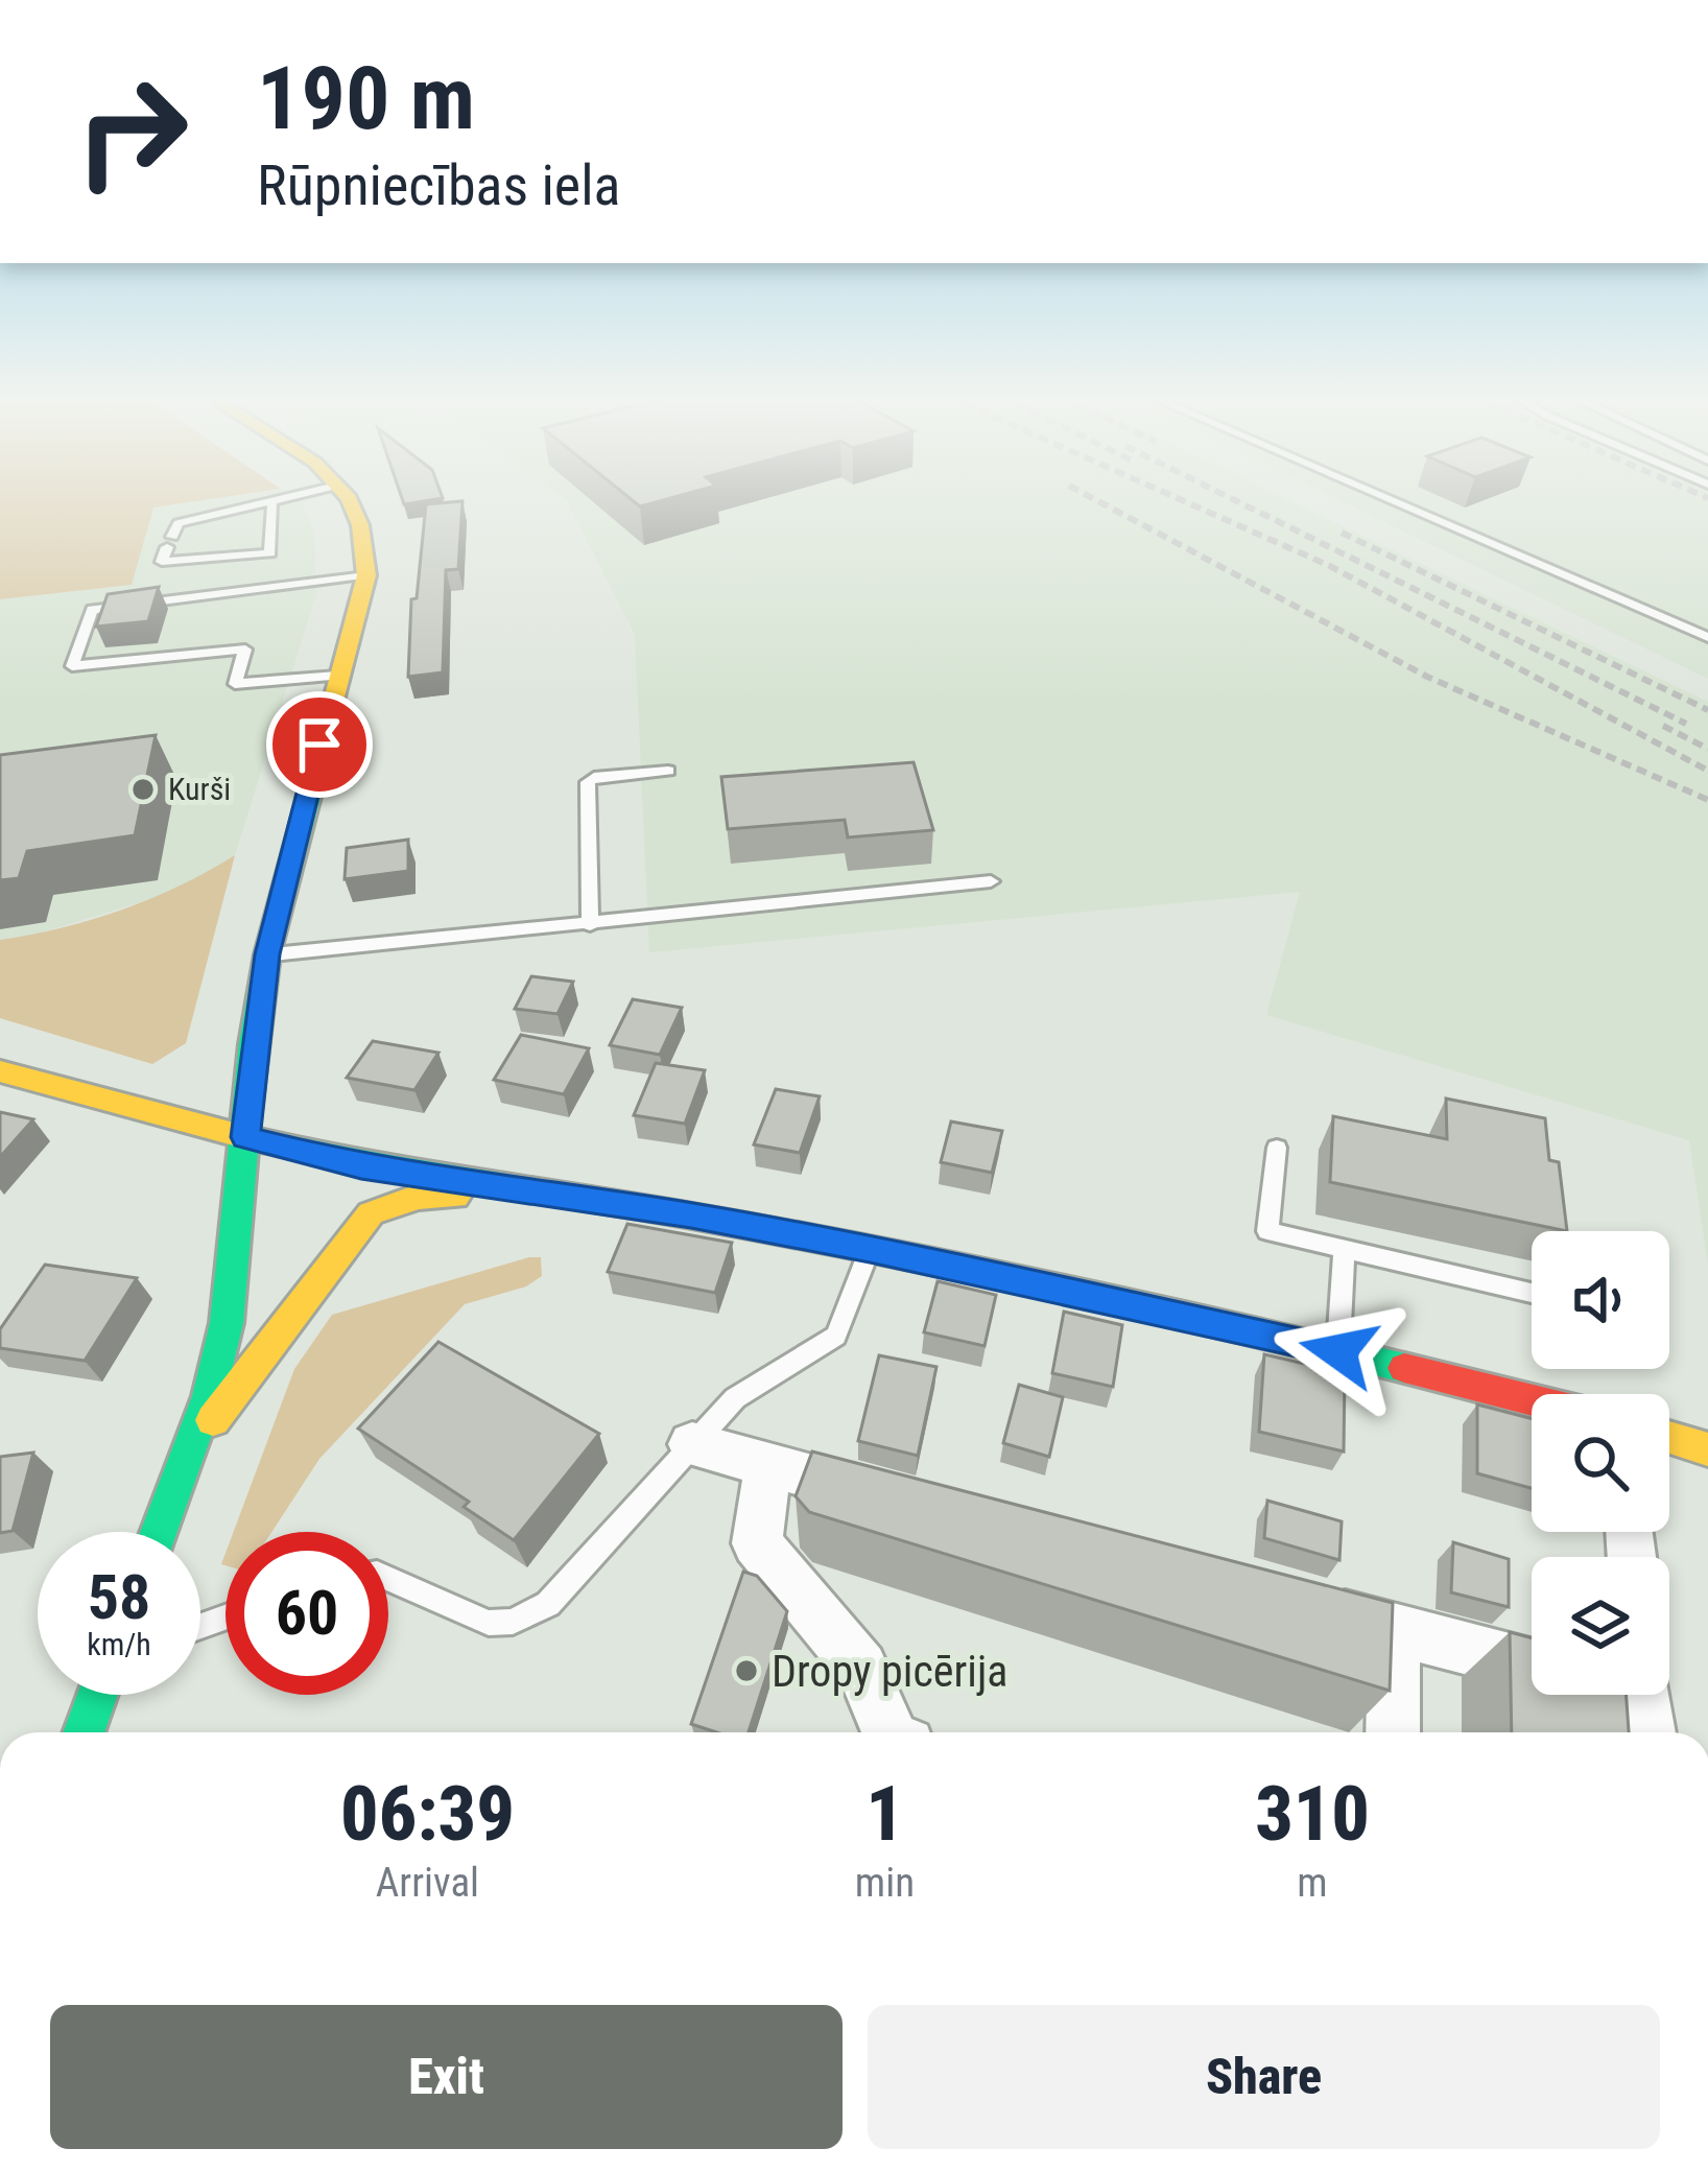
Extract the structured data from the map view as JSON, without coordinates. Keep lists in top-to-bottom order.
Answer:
{
  "places": ["Kurši", "Dropy picērija"],
  "page": {
    "turn": ["190 m", "Rūpniecības iela"],
    "speed": "58 km/h",
    "limit": "60",
    "eta": [
      "06:39",
      "Arrival",
      "1",
      "min",
      "310",
      "m"
    ],
    "buttons": ["Exit", "Share"]
  }
}
